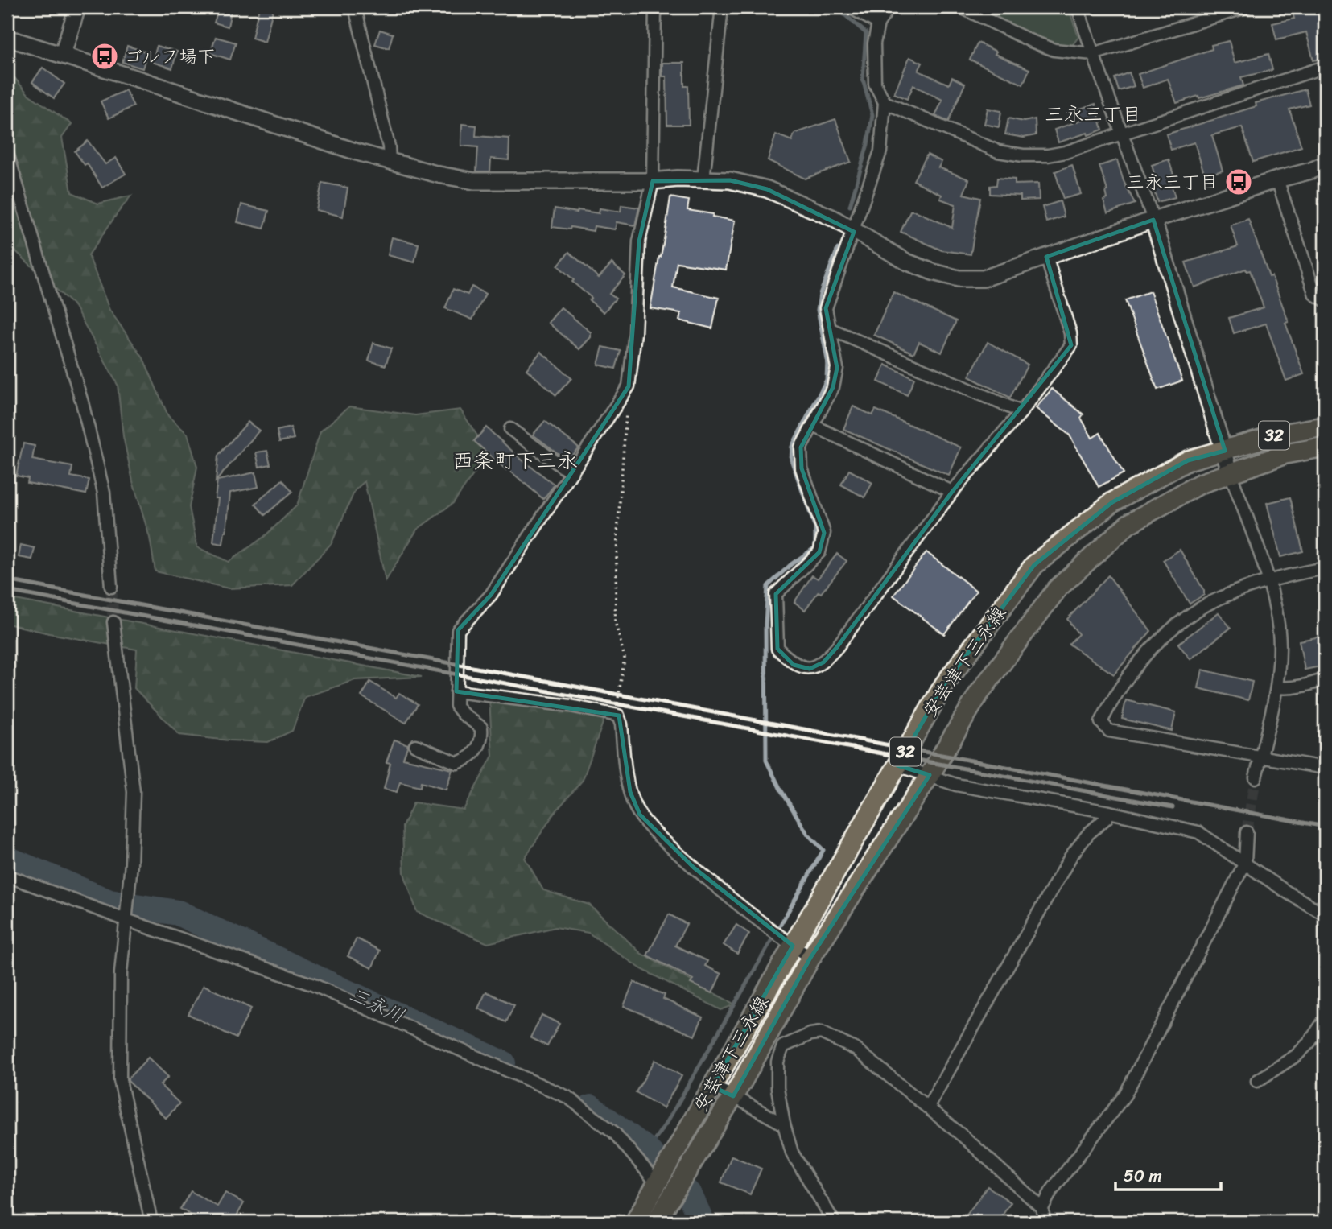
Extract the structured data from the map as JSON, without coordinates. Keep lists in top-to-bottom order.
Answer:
{
  "streets": {
    "main road": ["32", "安芸津下三永線"]
  },
  "districts": ["三永三丁目", "西条町下三永"],
  "water": ["三永川"],
  "places": {
    "bus stop": ["ゴルフ場下", "三永三丁目"]
  },
  "scale_bar": "50 m"
}
